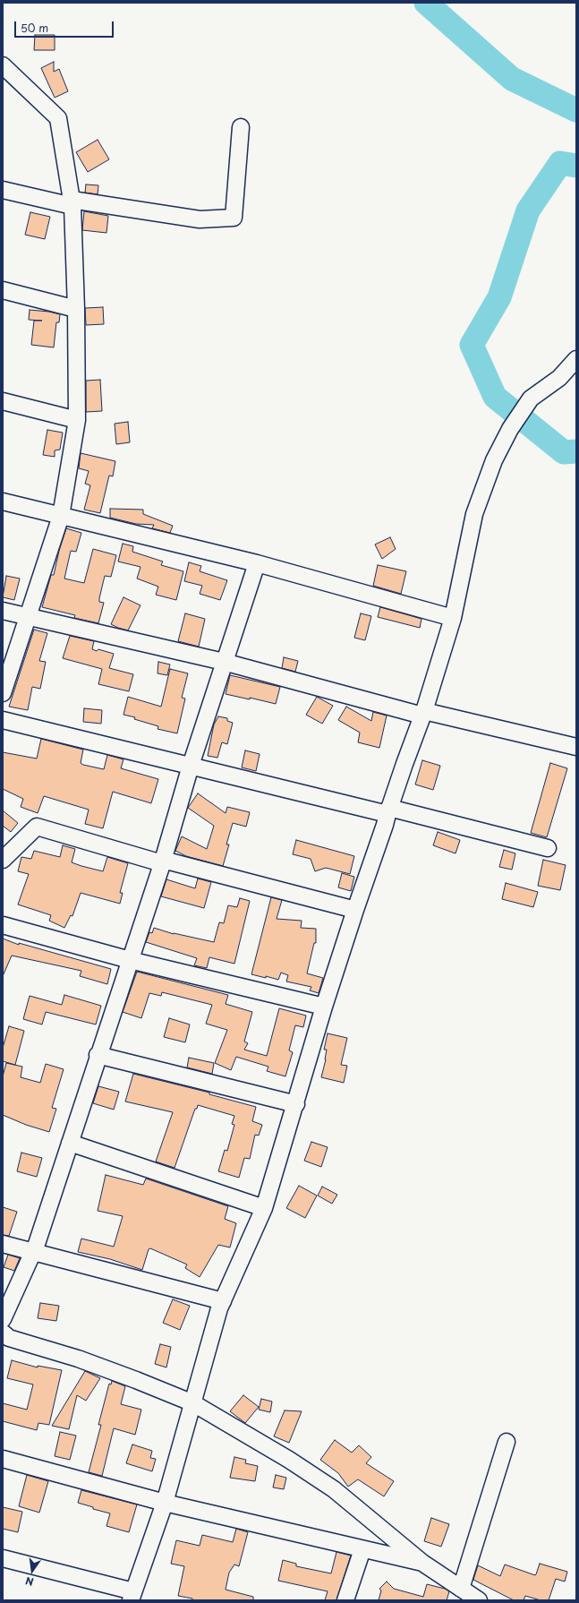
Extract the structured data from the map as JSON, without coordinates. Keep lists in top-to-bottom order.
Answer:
{
  "scale_bar": "50 m",
  "north": "bottom"
}
